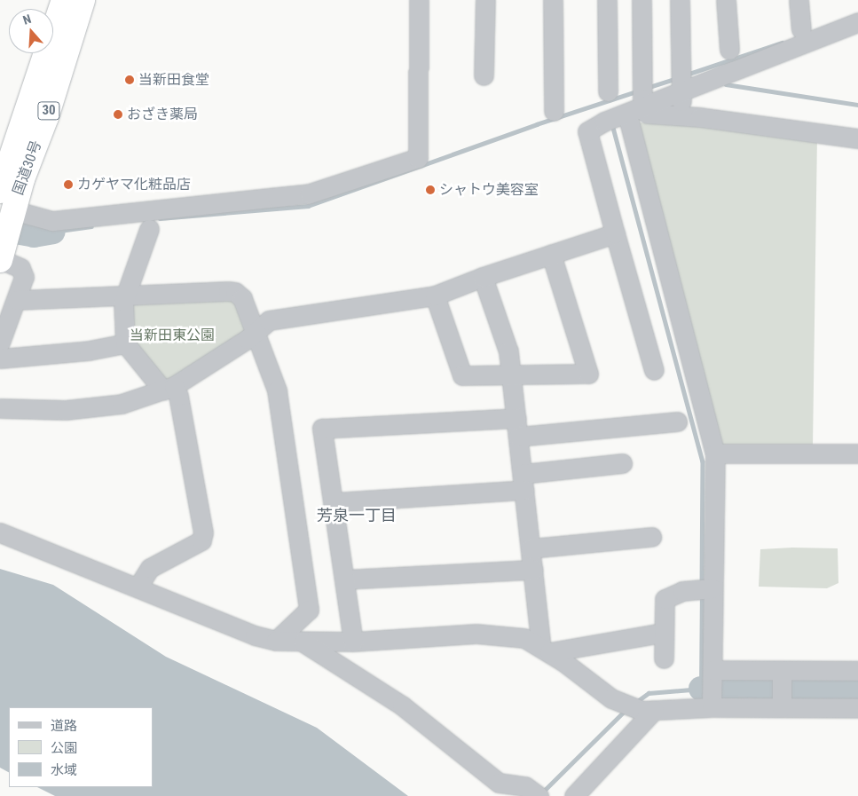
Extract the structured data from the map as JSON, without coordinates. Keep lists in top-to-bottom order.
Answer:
{
  "streets": {
    "highway": ["30", "国道30号"]
  },
  "districts": ["芳泉一丁目"],
  "parks": ["当新田東公園"],
  "places": [
    "当新田食堂",
    "おざき薬局",
    "カゲヤマ化粧品店",
    "シャトウ美容室"
  ],
  "legend": ["道路", "公園", "水域"],
  "north": "top"
}
